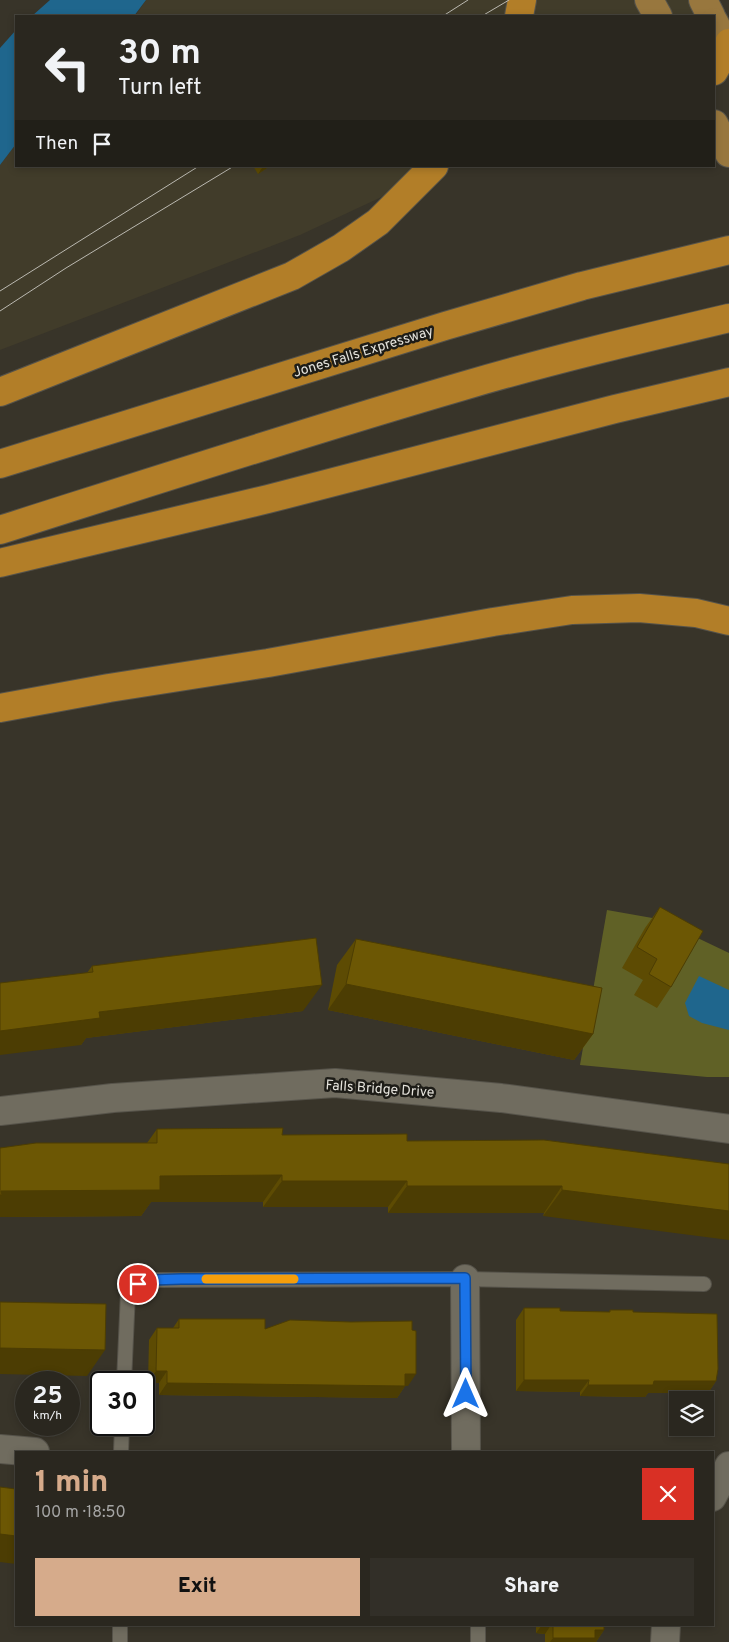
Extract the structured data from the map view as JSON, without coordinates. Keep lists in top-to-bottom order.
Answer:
{
  "streets": {
    "highway": ["Jones Falls Expressway"],
    "street": ["Falls Bridge Drive"]
  },
  "page": {
    "turn": ["30 m", "Turn left"],
    "then": "Then",
    "speed": "25 km/h",
    "limit": "30",
    "heading": ["1 min", "100 m · 18:50"],
    "buttons": ["Exit", "Share"]
  }
}
